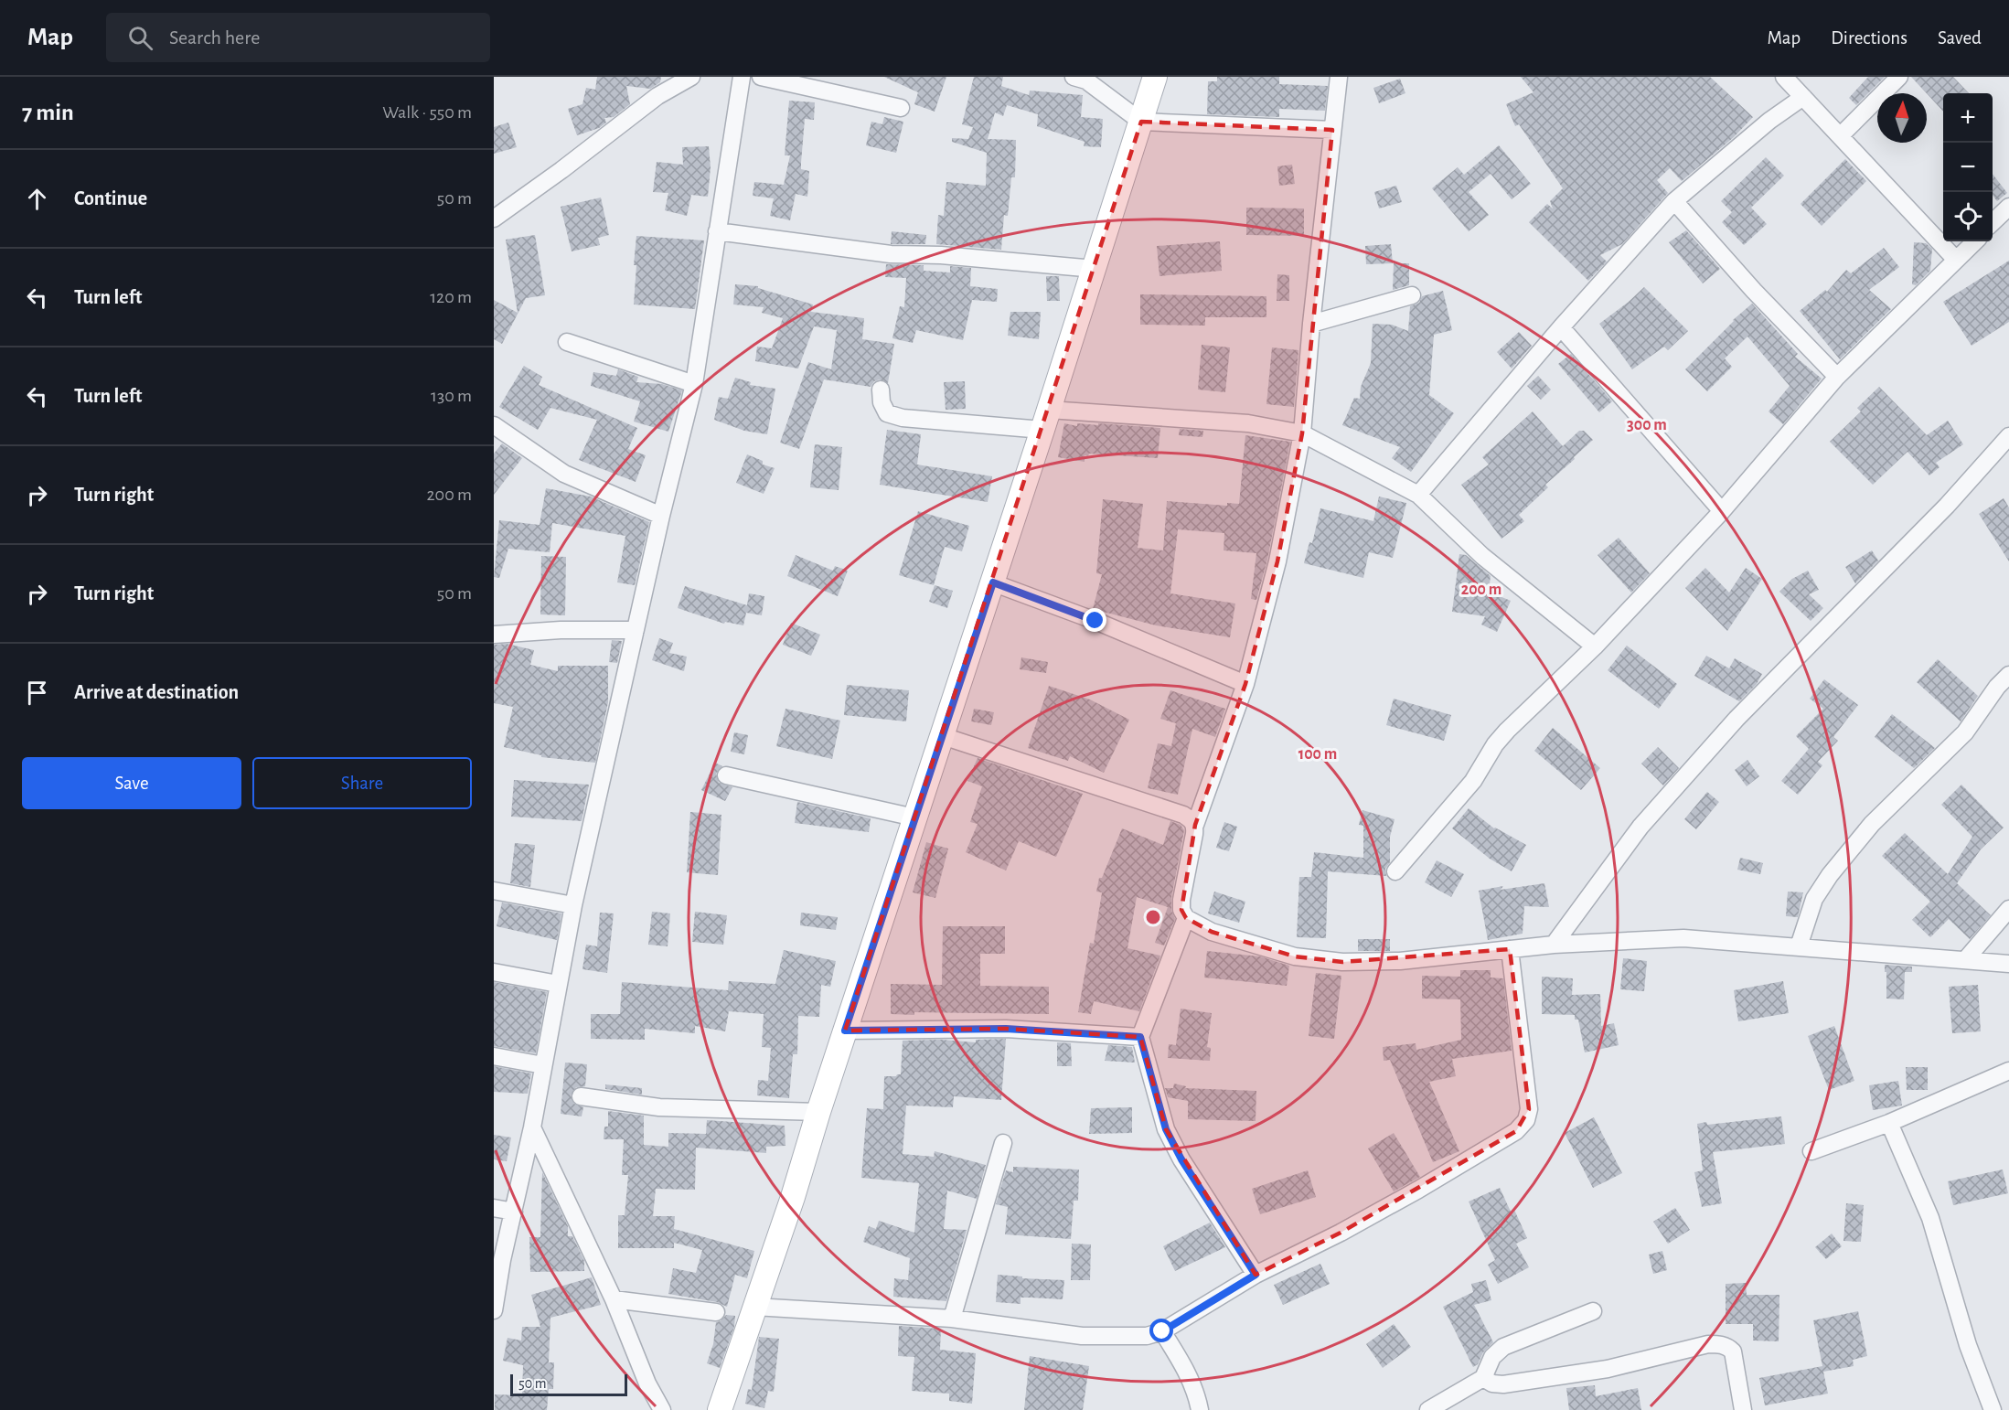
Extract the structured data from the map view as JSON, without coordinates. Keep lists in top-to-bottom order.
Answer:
{
  "scale_bar": "50 m",
  "north": "top",
  "page": {
    "header": "Map",
    "search": "Search here",
    "nav": ["Map", "Directions", "Saved"],
    "heading": ["7 min", "Walk · 550 m"],
    "map_buttons": ["+", "−"],
    "list": [
      ["Continue", "50 m"],
      ["Turn left", "120 m"],
      ["Turn left", "130 m"],
      ["Turn right", "200 m"],
      ["Turn right", "50 m"],
      "Arrive at destination"
    ],
    "buttons": ["Save", "Share"],
    "scale": "50 m"
  },
  "rings": ["300 m", "200 m", "100 m"]
}
